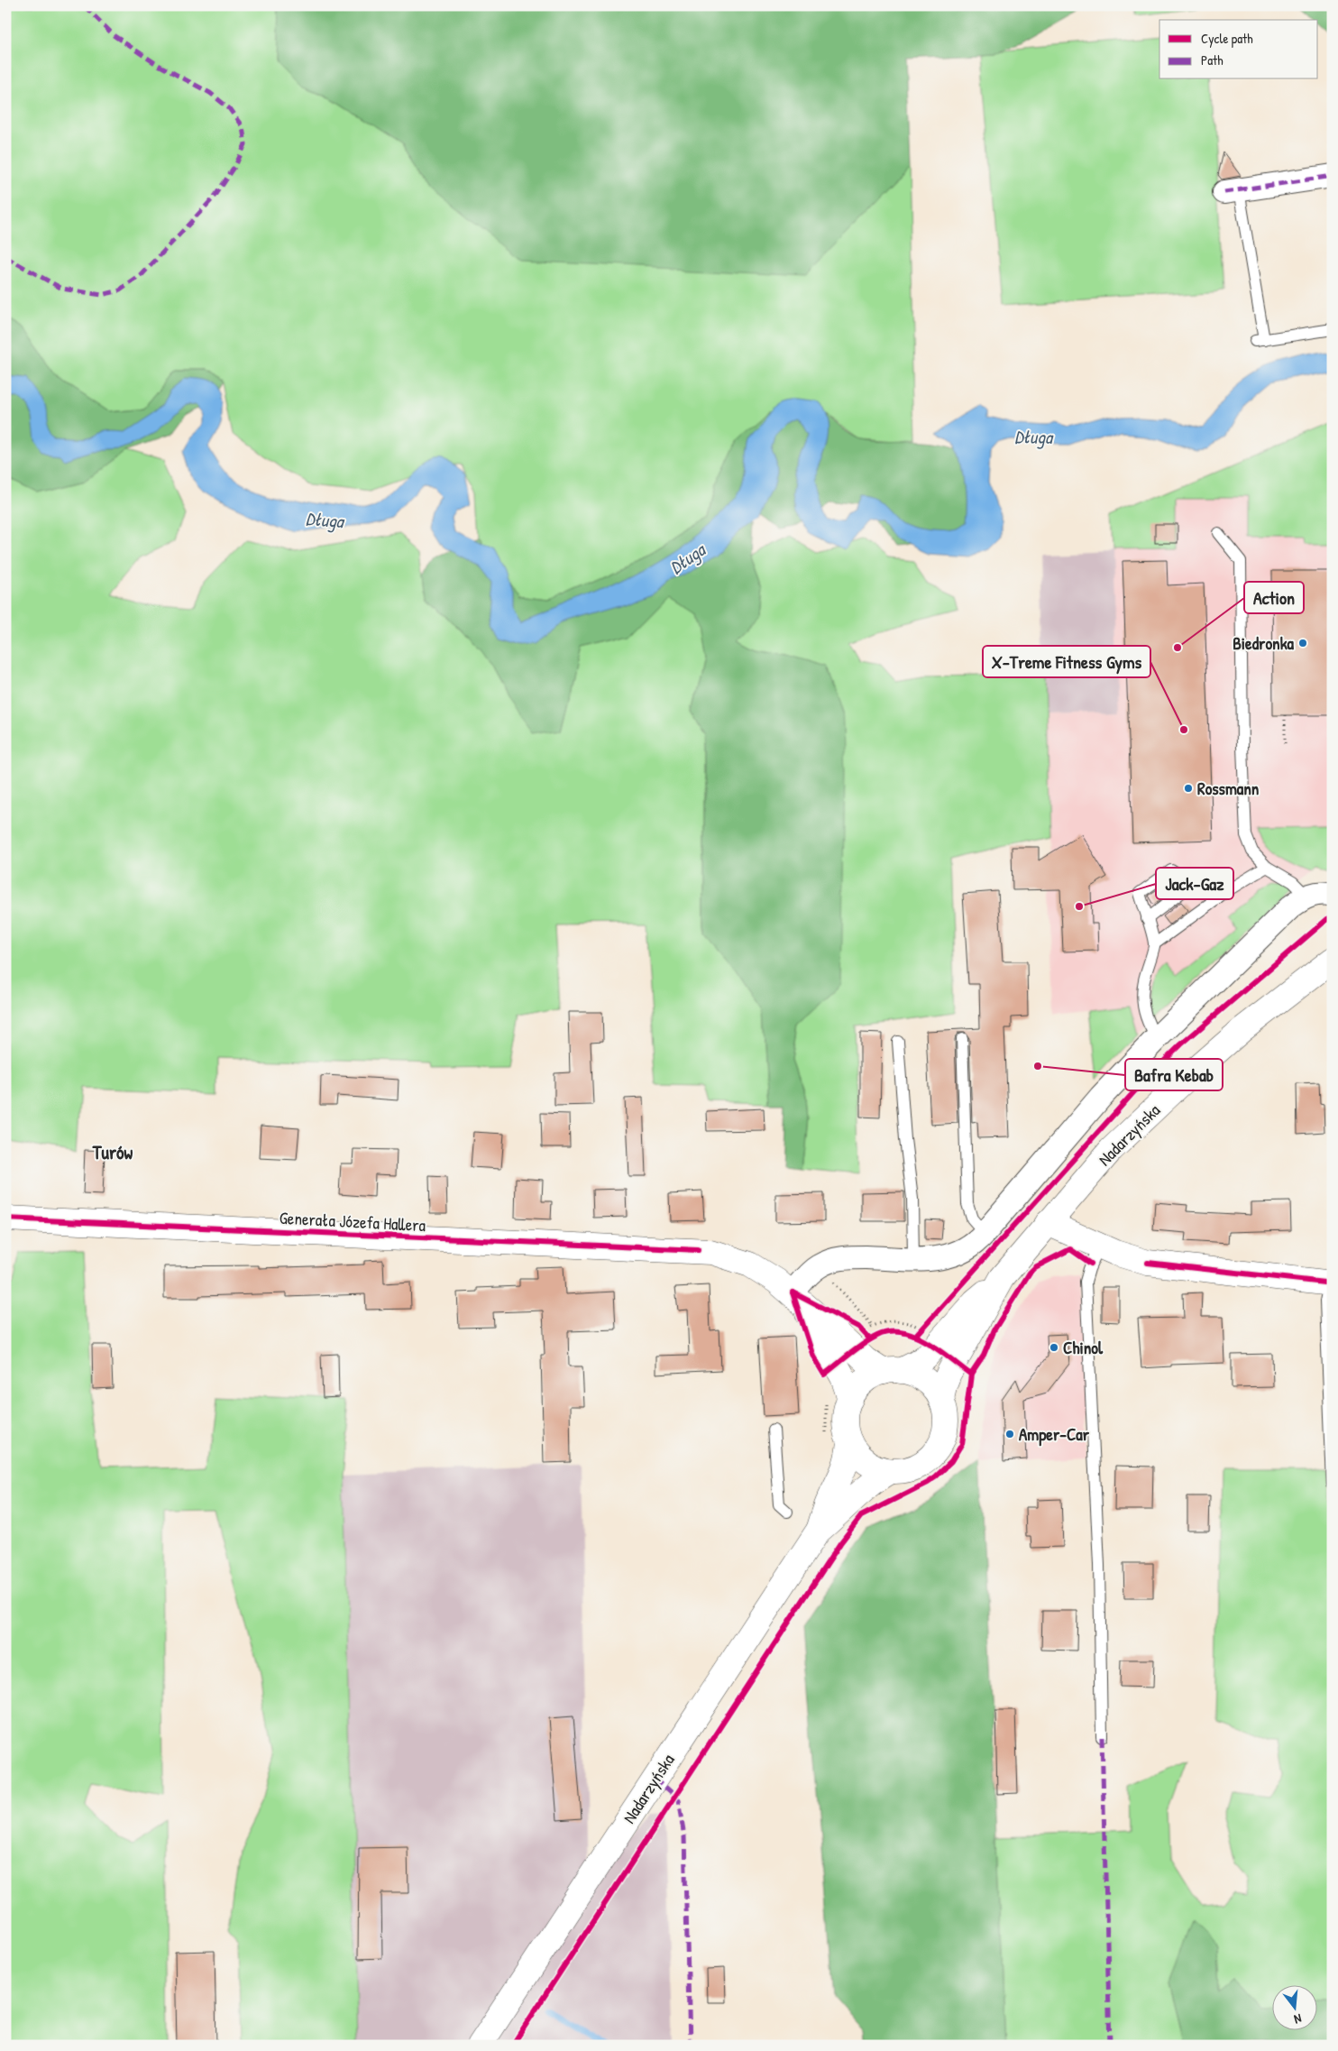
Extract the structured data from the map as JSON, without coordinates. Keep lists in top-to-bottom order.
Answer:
{
  "streets": {
    "main road": ["Nadarzyńska", "Generała Józefa Hallera"]
  },
  "crossings": [
    ["Nadarzyńska", "Generała Józefa Hallera"]
  ],
  "districts": ["Turów"],
  "water": ["Długa"],
  "places": [
    "Biedronka",
    "Action",
    "X-Treme Fitness Gyms",
    "Rossmann",
    "Jack-Gaz",
    "Bafra Kebab",
    "Chinol",
    "Amper-Car"
  ],
  "legend": ["Cycle path", "Path"],
  "north": "bottom"
}
